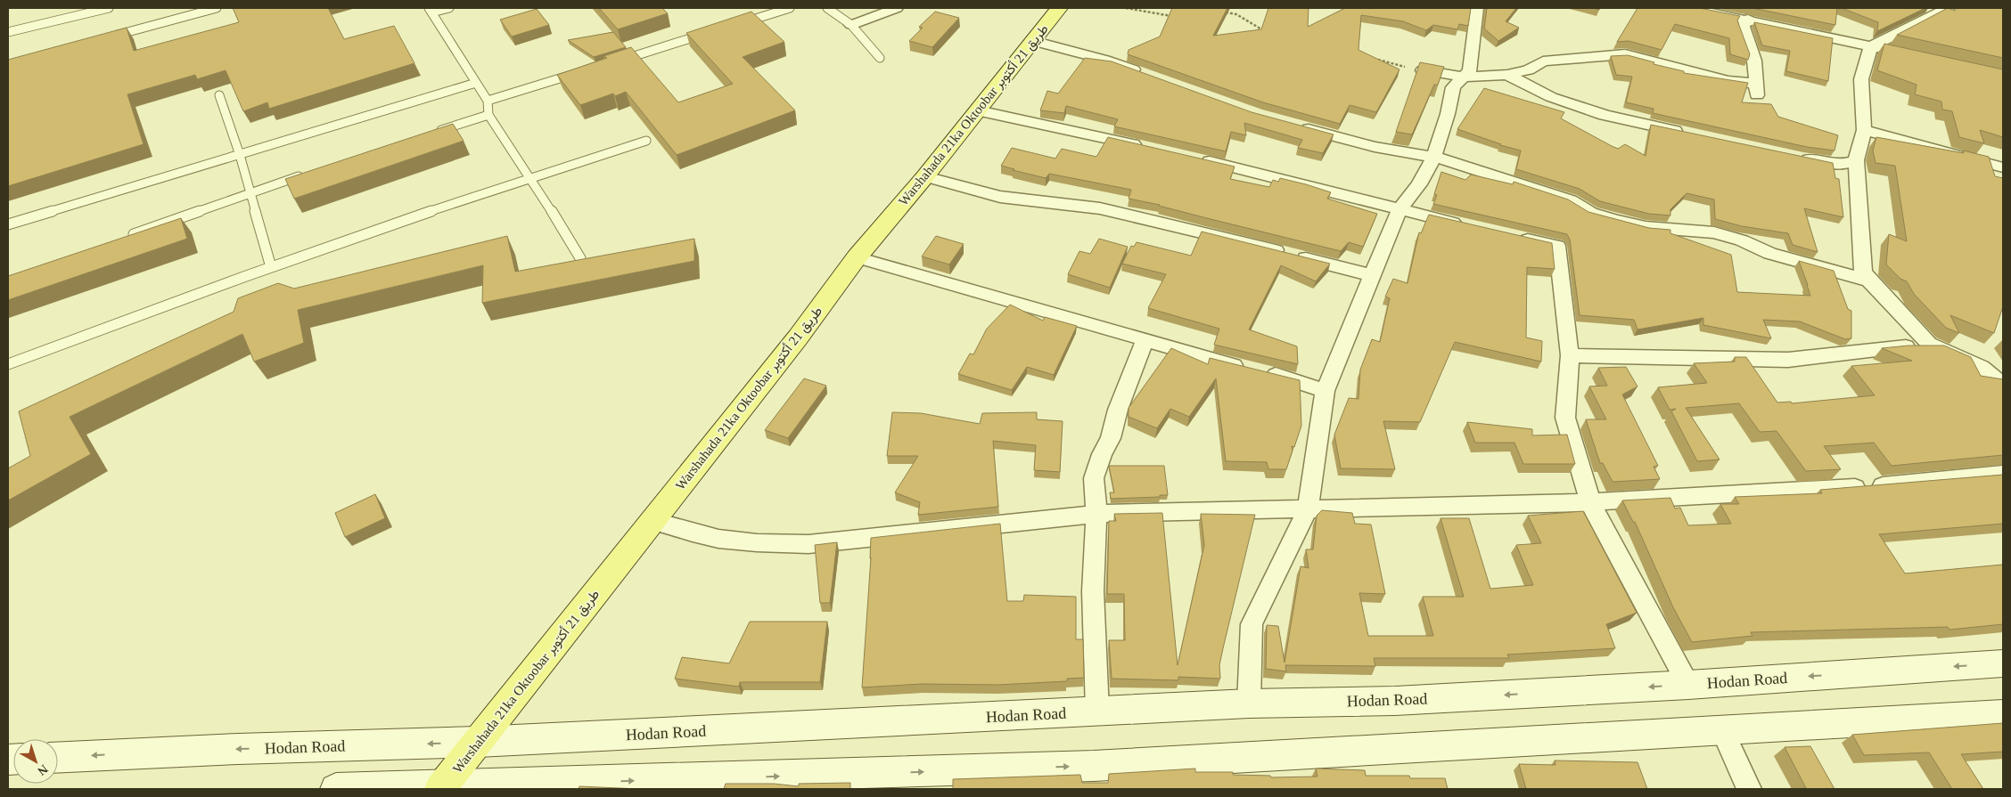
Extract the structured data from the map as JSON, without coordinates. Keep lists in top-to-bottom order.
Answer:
{
  "streets": {
    "main road": ["Warshahada 21ka Oktoobar طريق 21 أكتوبر", "Hodan Road"]
  },
  "crossings": [
    ["Warshahada 21ka Oktoobar طريق 21 أكتوبر", "Hodan Road"]
  ],
  "north": "bottom right"
}
